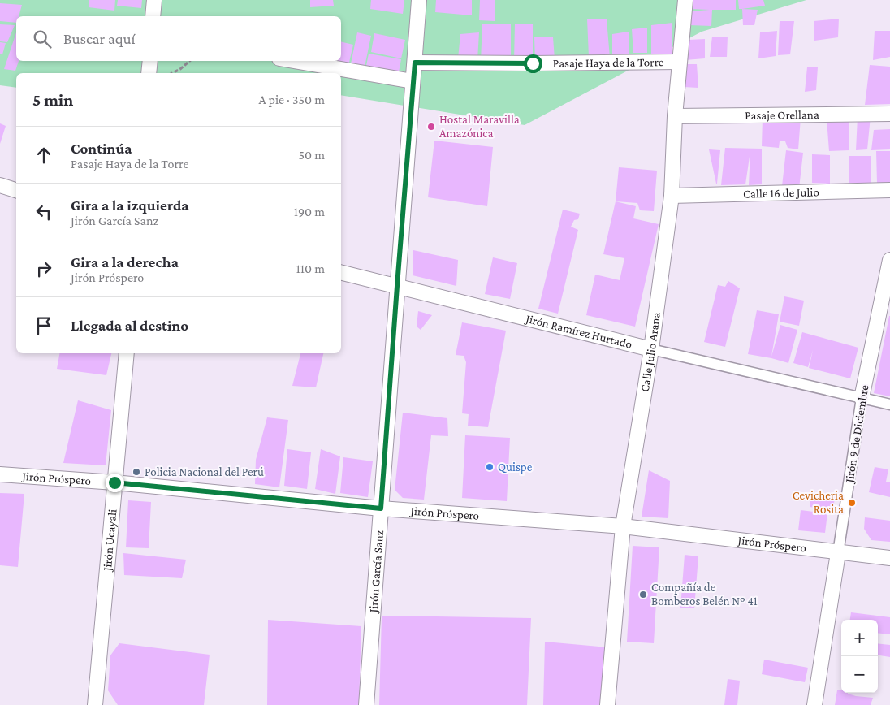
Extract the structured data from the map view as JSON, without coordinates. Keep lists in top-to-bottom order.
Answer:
{
  "streets": {
    "street": [
      "Pasaje Haya de la Torre",
      "Pasaje Orellana",
      "Calle 16 de Julio",
      "Jirón Ramírez Hurtado",
      "Calle Julio Arana",
      "Jirón 9 de Diciembre",
      "Jirón Próspero",
      "Jirón Ucayali",
      "Jirón García Sanz"
    ]
  },
  "crossings": [
    ["Pasaje Haya de la Torre", "Calle Julio Arana"],
    ["Pasaje Haya de la Torre", "Jirón García Sanz"],
    ["Pasaje Orellana", "Calle Julio Arana"],
    ["Calle 16 de Julio", "Calle Julio Arana"],
    ["Jirón Ramírez Hurtado", "Calle Julio Arana"],
    ["Jirón Ramírez Hurtado", "Jirón 9 de Diciembre"],
    ["Jirón Ramírez Hurtado", "Jirón García Sanz"],
    ["Calle Julio Arana", "Jirón Próspero"],
    ["Jirón 9 de Diciembre", "Jirón Próspero"],
    ["Jirón Próspero", "Jirón Ucayali"],
    ["Jirón Próspero", "Jirón García Sanz"]
  ],
  "places": [
    "Hostal Maravilla Amazónica",
    "Quispe",
    "Policia Nacional del Perú",
    "Cevicheria Rosita",
    "Compañía de Bomberos Belén Nº 41"
  ],
  "page": {
    "search": "Buscar aquí",
    "heading": ["5 min", "A pie · 350 m"],
    "list": [
      ["Continúa", "Pasaje Haya de la Torre", "50 m"],
      ["Gira a la izquierda", "Jirón García Sanz", "190 m"],
      ["Gira a la derecha", "Jirón Próspero", "110 m"],
      "Llegada al destino"
    ],
    "map_buttons": ["+", "−"]
  }
}
